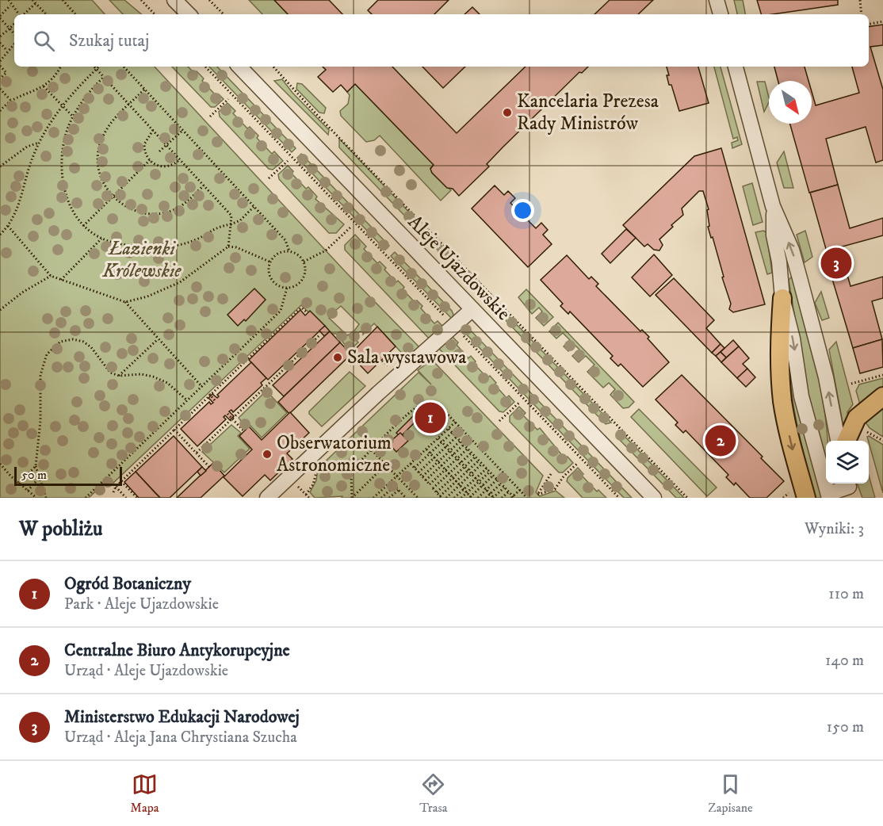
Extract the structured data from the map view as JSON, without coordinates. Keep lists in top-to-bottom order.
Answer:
{
  "streets": {
    "street": ["Aleje Ujazdowskie"]
  },
  "parks": ["Łazienki Królewskie"],
  "places": ["Kancelaria Prezesa Rady Ministrów", "Sala wystawowa", "Obserwatorium Astronomiczne"],
  "scale_bar": "50 m",
  "north": "bottom right",
  "page": {
    "search": "Szukaj tutaj",
    "pins": ["3", "1", "2"],
    "scale": "50 m",
    "heading": ["W pobliżu", "Wyniki: 3"],
    "list": [
      {
        "mark": "1",
        "name": "Ogród Botaniczny",
        "note": "Park · Aleje Ujazdowskie",
        "value": "110 m"
      },
      {
        "mark": "2",
        "name": "Centralne Biuro Antykorupcyjne",
        "note": "Urząd · Aleje Ujazdowskie",
        "value": "140 m"
      },
      {
        "mark": "3",
        "name": "Ministerstwo Edukacji Narodowej",
        "note": "Urząd · Aleja Jana Chrystiana Szucha",
        "value": "150 m"
      }
    ],
    "nav": ["Mapa", "Trasa", "Zapisane"]
  }
}
